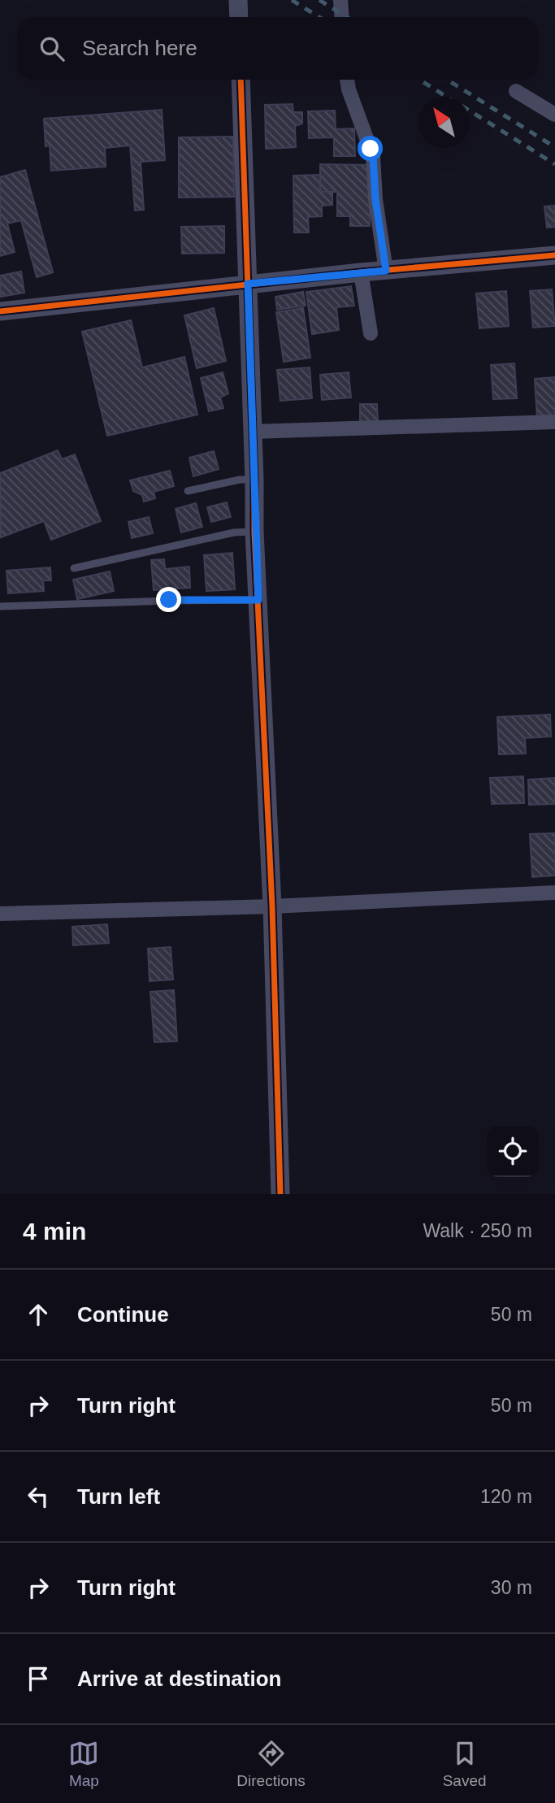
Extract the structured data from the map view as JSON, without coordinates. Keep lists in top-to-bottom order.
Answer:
{
  "north": "top left",
  "page": {
    "search": "Search here",
    "heading": ["4 min", "Walk · 250 m"],
    "list": [
      ["Continue", "50 m"],
      ["Turn right", "50 m"],
      ["Turn left", "120 m"],
      ["Turn right", "30 m"],
      "Arrive at destination"
    ],
    "nav": ["Map", "Directions", "Saved"]
  }
}
